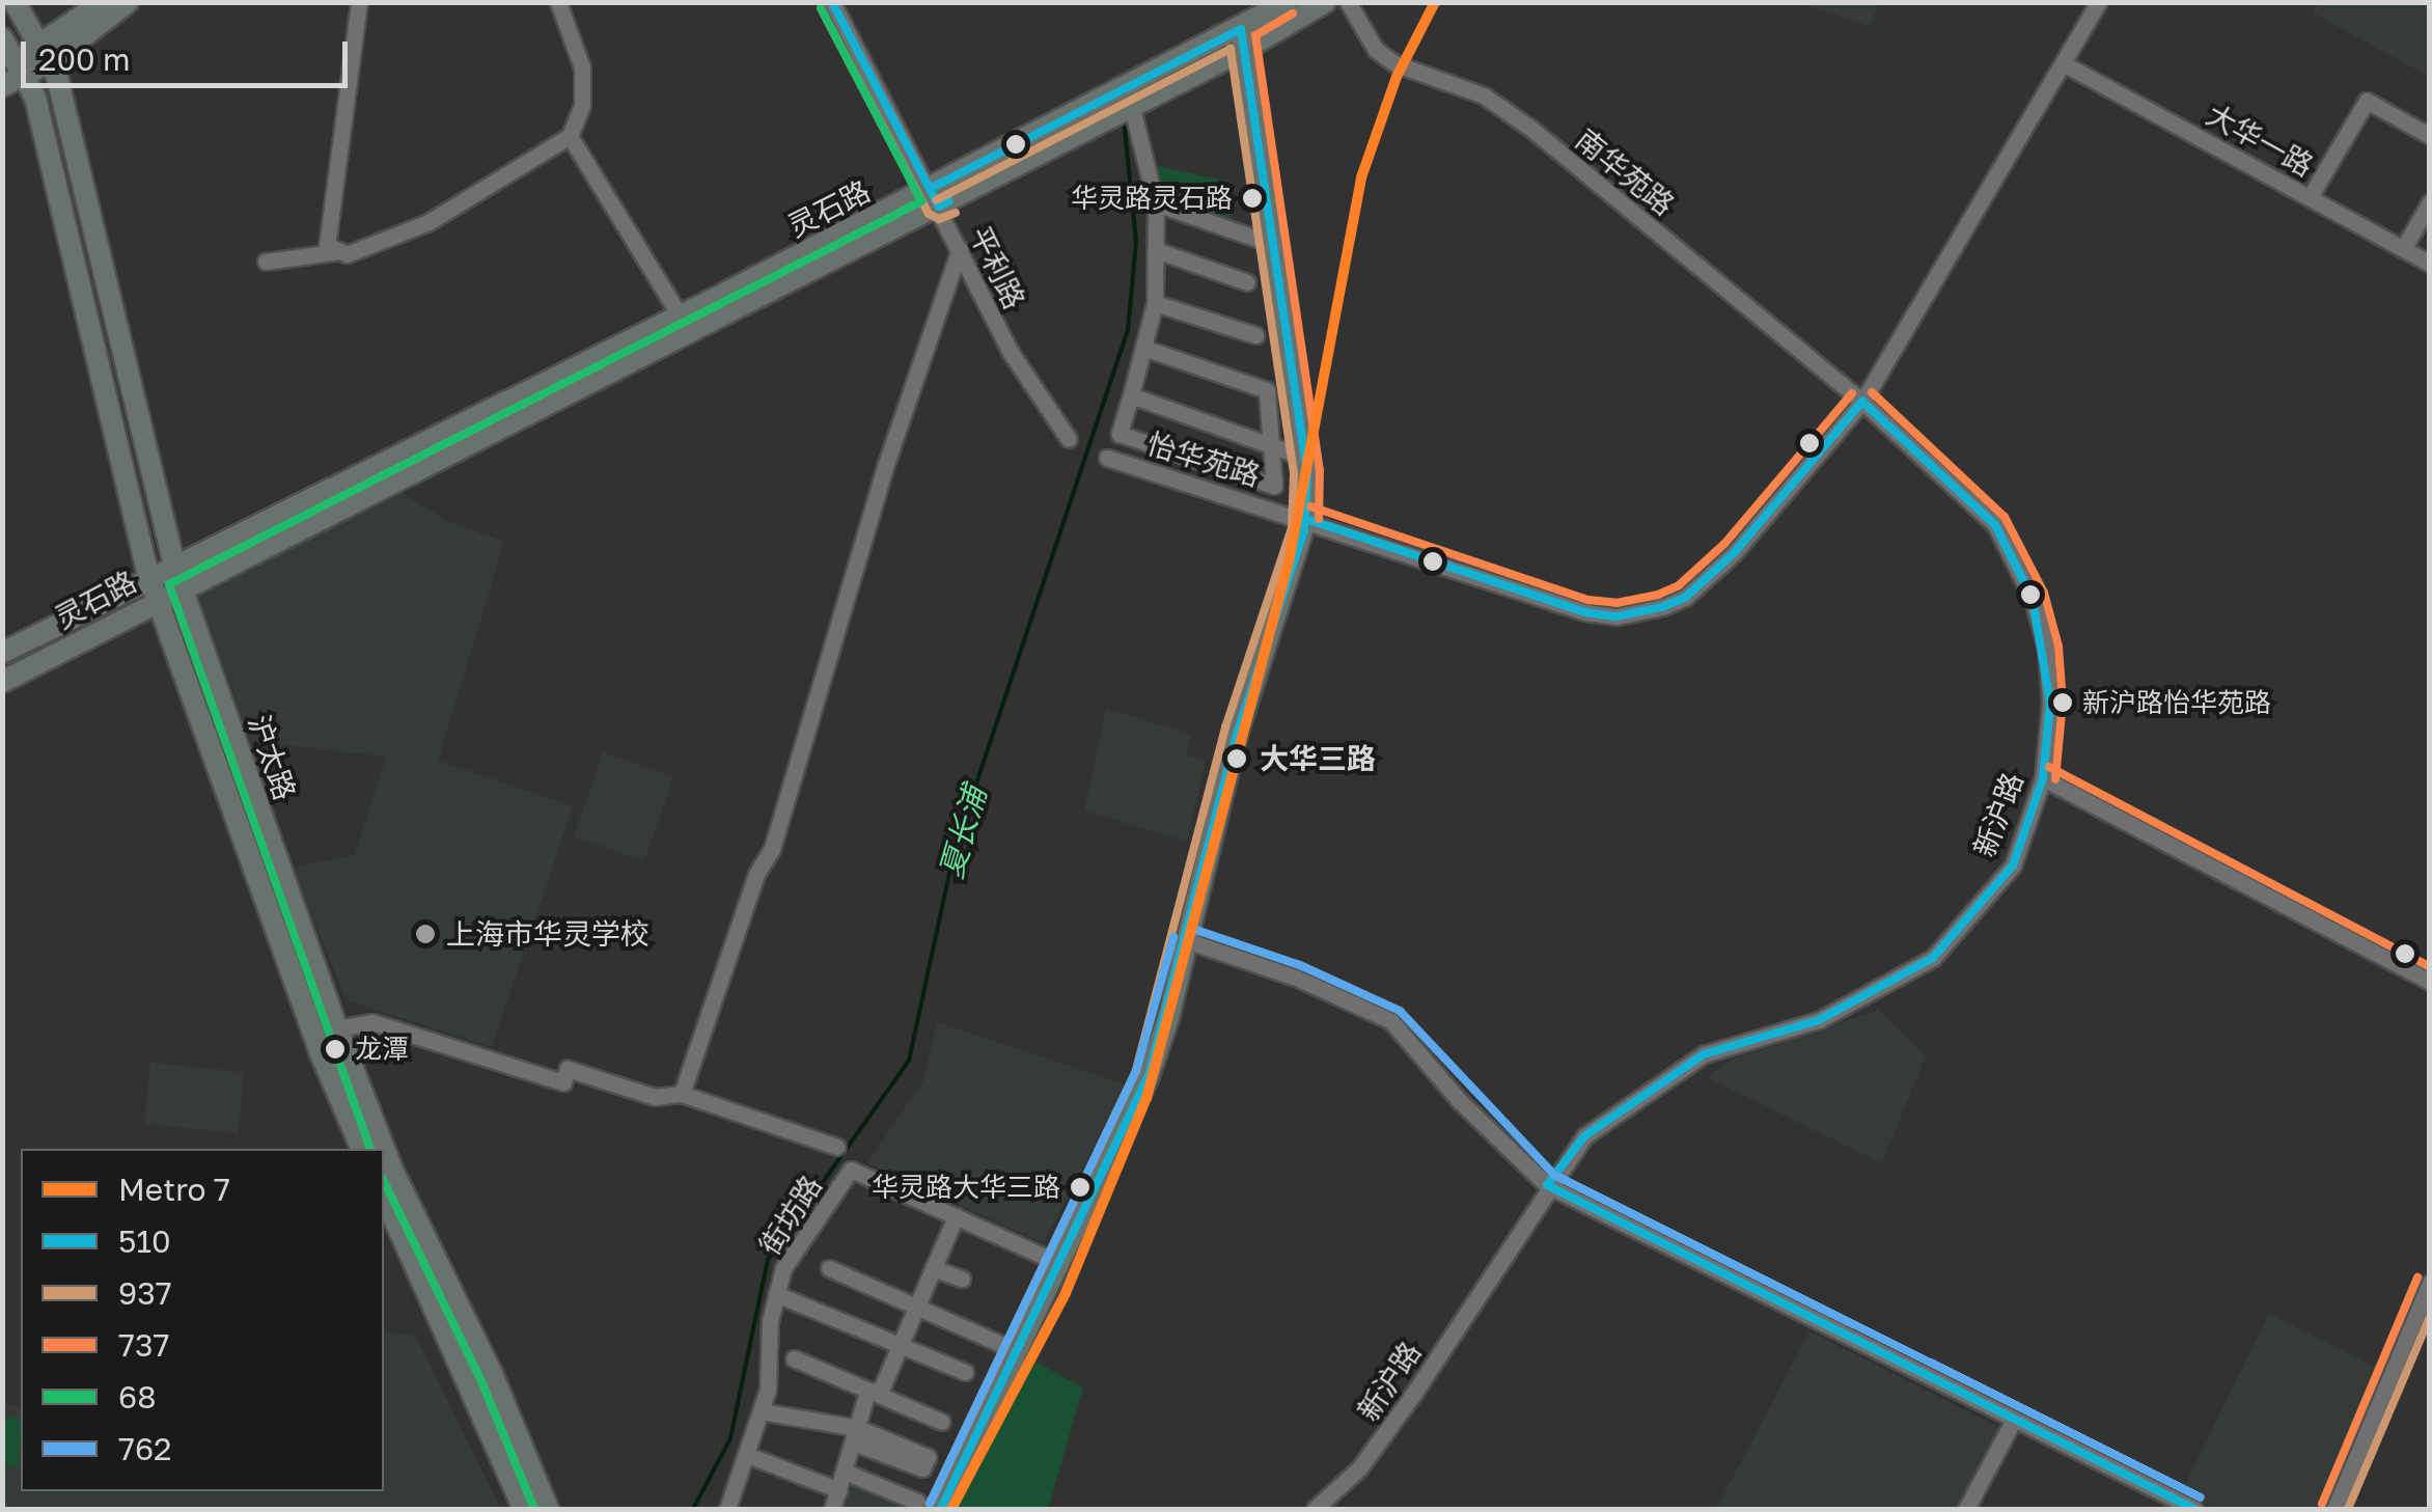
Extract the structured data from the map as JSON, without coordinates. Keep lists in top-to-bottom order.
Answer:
{
  "streets": {
    "main road": ["灵石路", "沪太路"],
    "street": [
      "大华一路",
      "南华苑路",
      "平利路",
      "怡华苑路",
      "新沪路",
      "街坊路"
    ]
  },
  "crossings": [
    ["南华苑路", "怡华苑路"],
    ["南华苑路", "新沪路"],
    ["灵石路", "平利路"],
    ["灵石路", "沪太路"],
    ["怡华苑路", "新沪路"]
  ],
  "water": ["夏长浦"],
  "places": [
    "华灵路灵石路",
    "新沪路怡华苑路",
    "大华三路",
    "上海市华灵学校",
    "龙潭",
    "华灵路大华三路"
  ],
  "lines": [
    "metro line 7",
    "transit line 510",
    "transit line 937",
    "transit line 68",
    "transit line 737",
    "transit line 762"
  ],
  "legend": [
    "Metro 7",
    "510",
    "937",
    "737",
    "68",
    "762"
  ],
  "scale_bar": "200 m"
}
